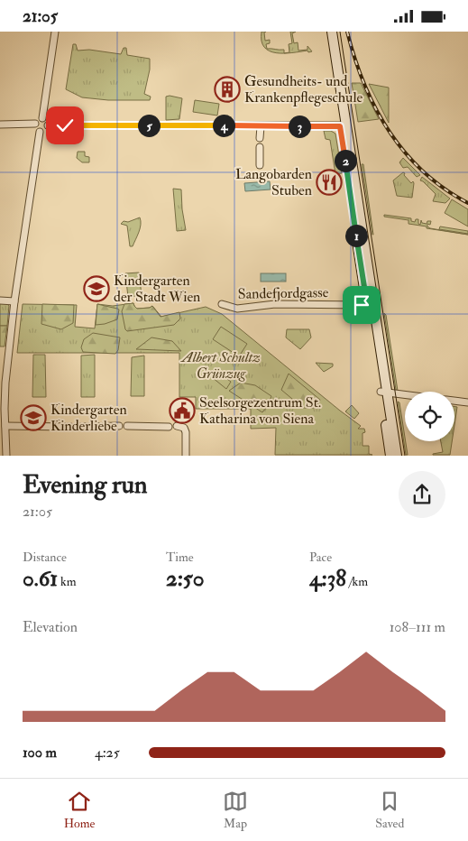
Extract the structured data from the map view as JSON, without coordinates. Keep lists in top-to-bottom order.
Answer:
{
  "streets": {
    "street": ["Sandefjordgasse"]
  },
  "parks": ["Albert Schultz Grünzug"],
  "places": {
    "building": ["Gesundheits- und Krankenpflegeschule"],
    "restaurant": ["Langobarden Stuben"],
    "school or university": ["Kindergarten der Stadt Wien", "Kindergarten Kinderliebe"],
    "public building": ["Seelsorgezentrum St. Katharina von Siena"]
  },
  "page": {
    "status": "21:05",
    "pins": [
      "4",
      "5",
      "3",
      "2",
      "1"
    ],
    "heading": ["Evening run", "21:05"],
    "stats": [
      ["Distance", "0.61 km"],
      ["Time", "2:50"],
      ["Pace", "4:38 /km"]
    ],
    "chart": ["Elevation", "108–111 m"],
    "list": [
      {
        "name": "100 m",
        "note": "4:25"
      }
    ],
    "tabs": ["Home", "Map", "Saved"]
  }
}
